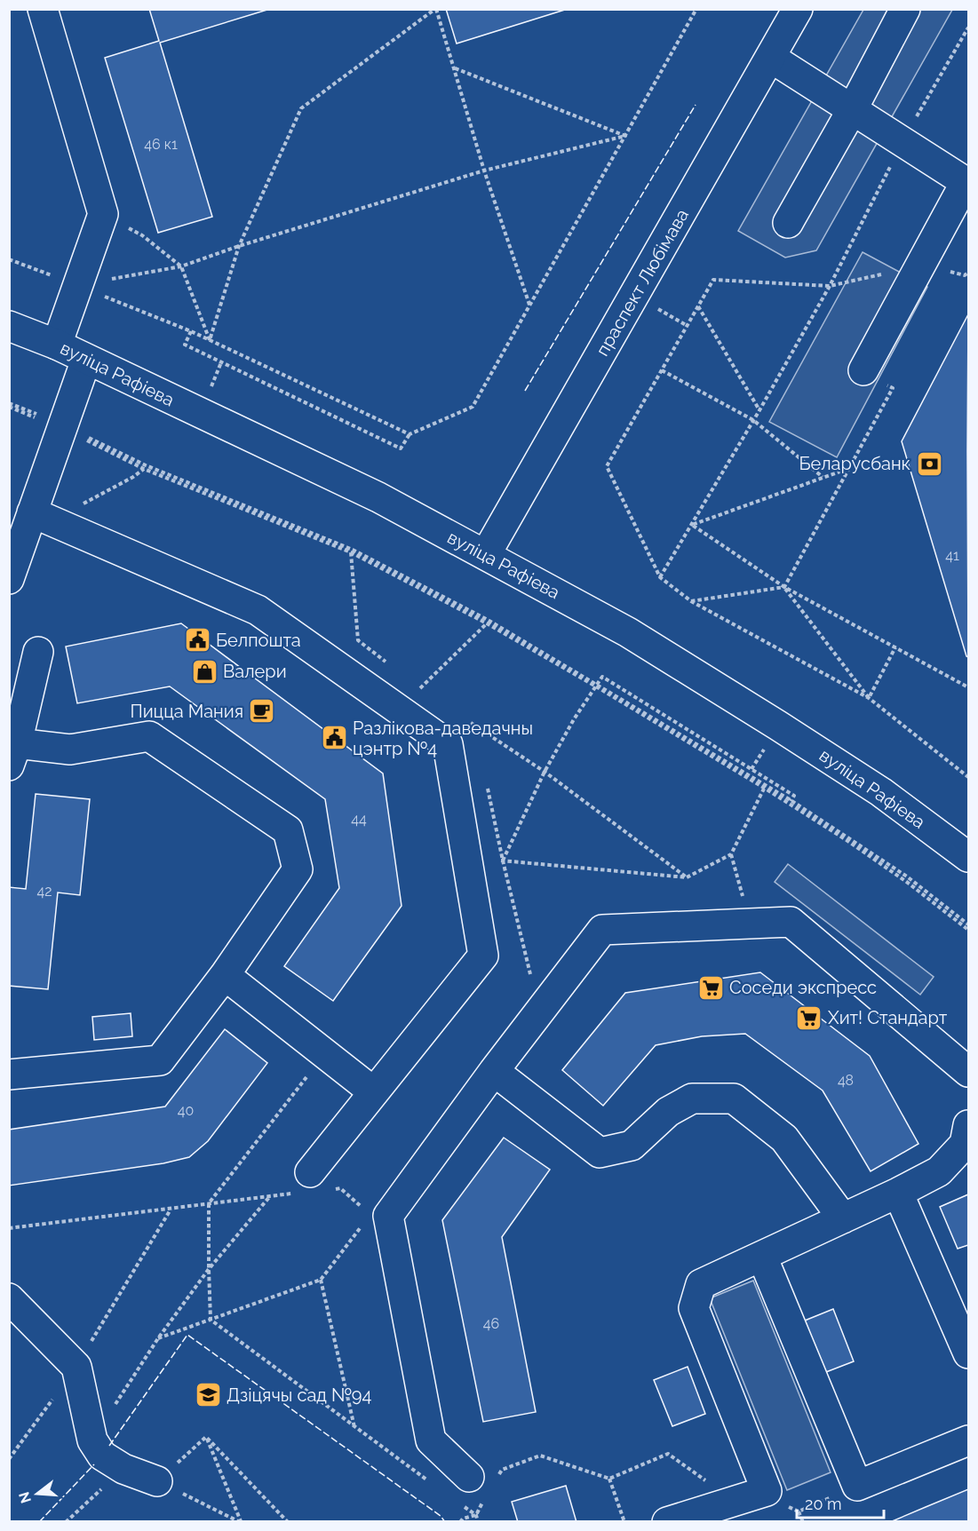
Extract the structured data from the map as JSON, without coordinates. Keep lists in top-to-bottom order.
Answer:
{
  "streets": {
    "main road": ["праспект Любімава", "вуліца Рафіева"]
  },
  "crossings": [
    ["праспект Любімава", "вуліца Рафіева"]
  ],
  "places": {
    "bank": ["Беларусбанк"],
    "public building": ["Белпошта", "Разлікова-даведачны цэнтр №4"],
    "shop": ["Валери"],
    "cafe": ["Пицца Мания"],
    "supermarket": ["Соседи экспресс", "Хит! Стандарт"],
    "school or university": ["Дзіцячы сад №94"]
  },
  "house_numbers": [
    "46 к1",
    "41",
    "44",
    "42",
    "48",
    "40",
    "46"
  ],
  "scale_bar": "20 m",
  "north": "left"
}
